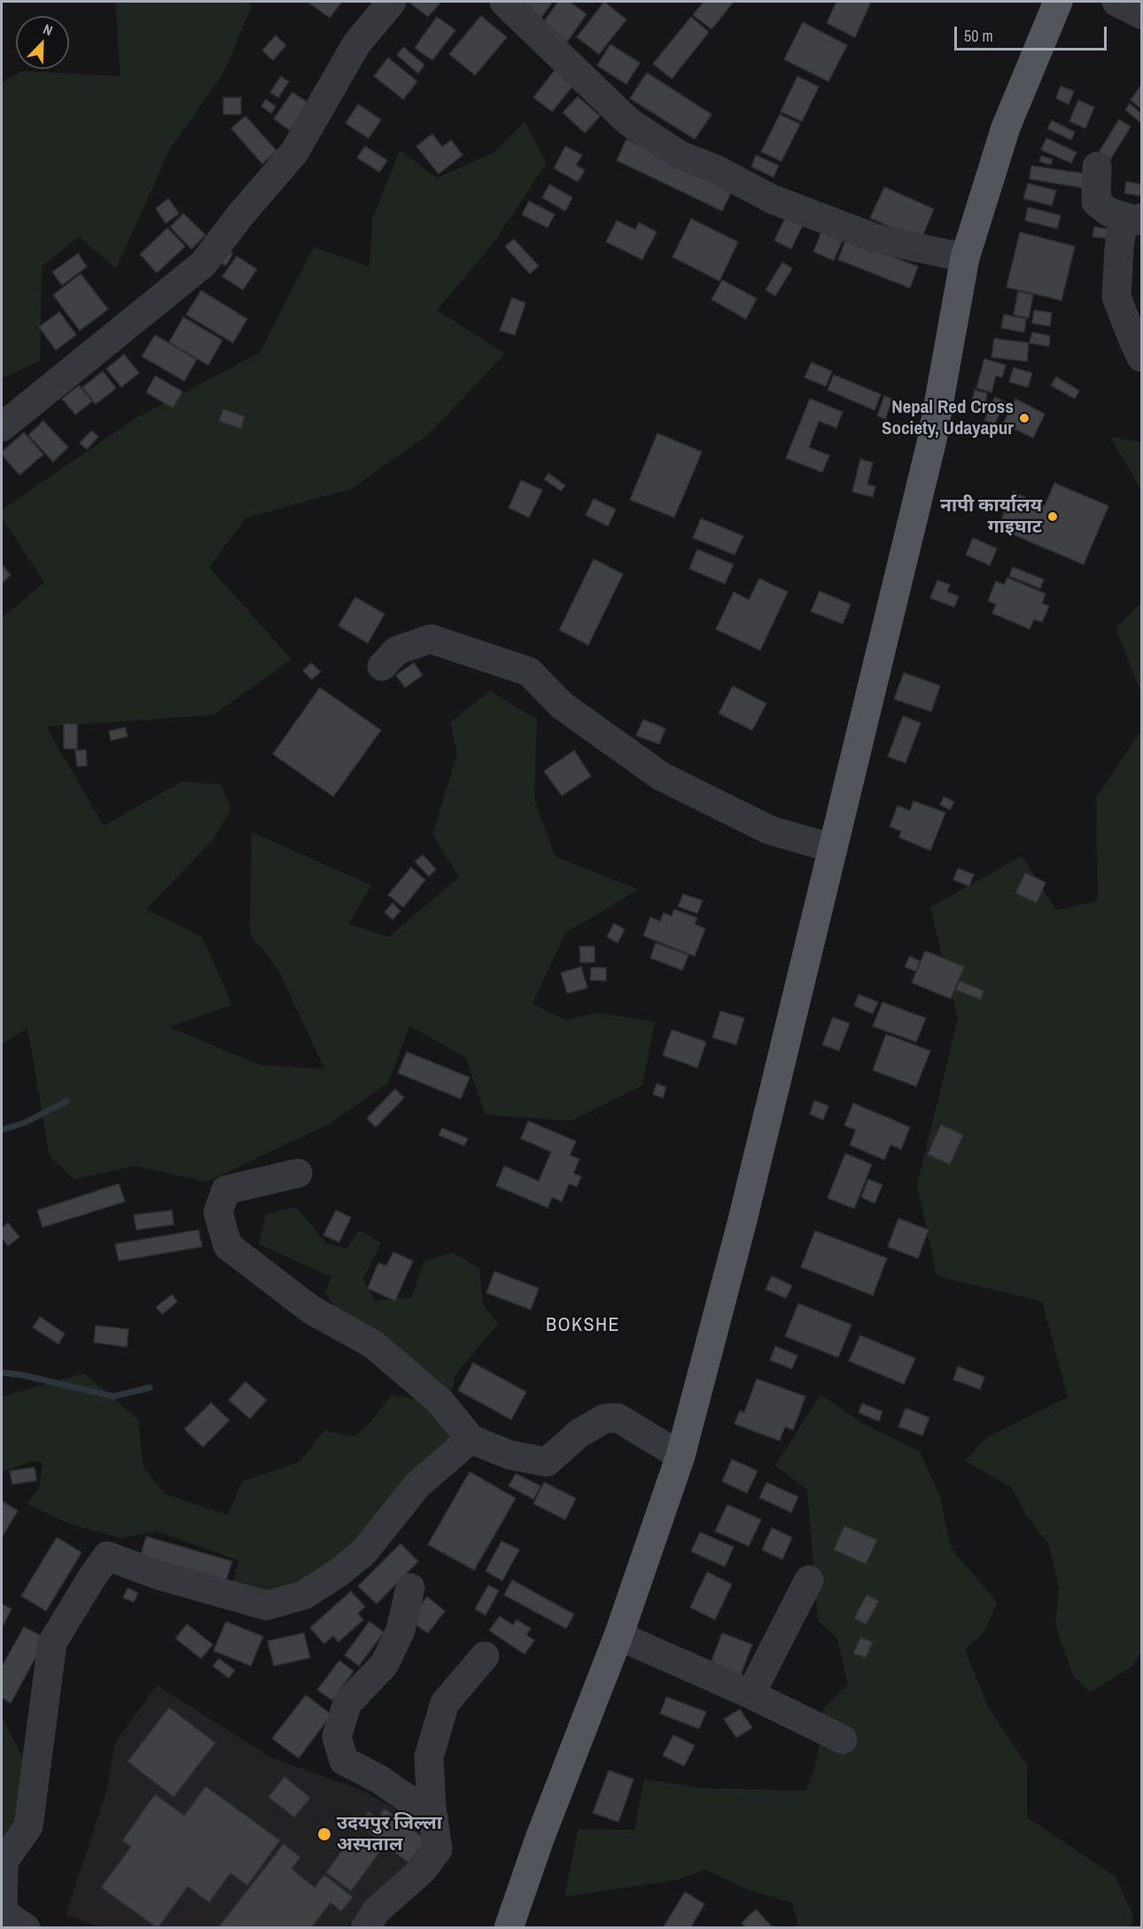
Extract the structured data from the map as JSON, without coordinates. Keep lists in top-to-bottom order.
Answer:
{
  "districts": ["BOKSHE"],
  "places": ["Nepal Red Cross Society, Udayapur", "नापी कार्यालय गाइघाट", "उदयपुर जिल्ला अस्पताल"],
  "scale_bar": "50 m",
  "north": "top right"
}
